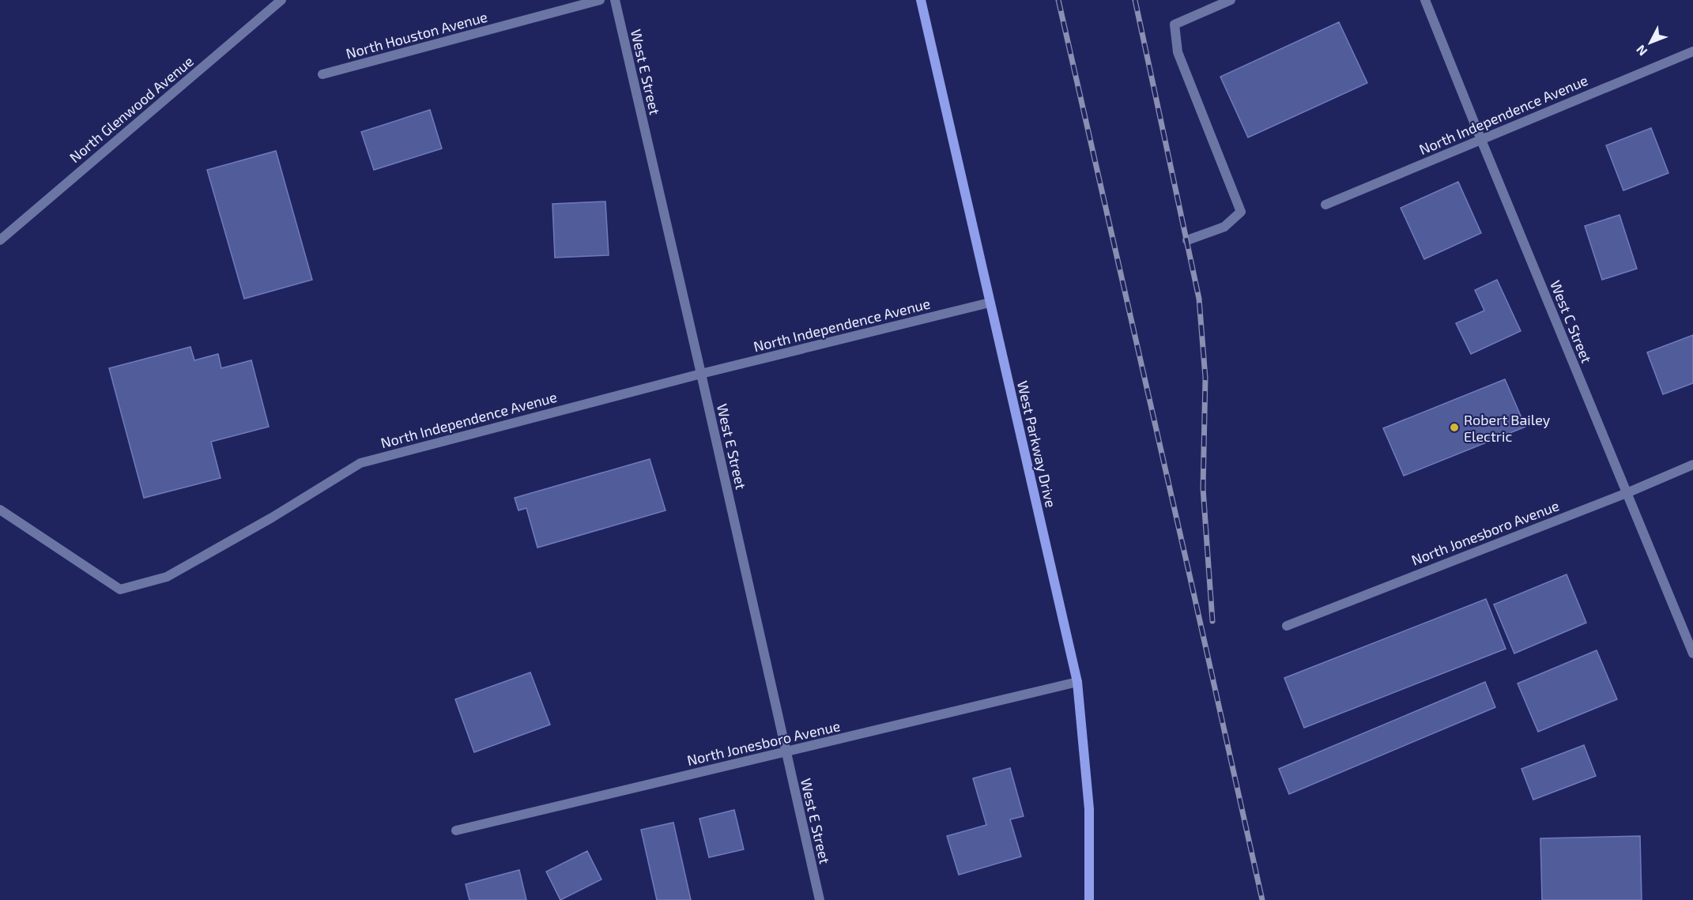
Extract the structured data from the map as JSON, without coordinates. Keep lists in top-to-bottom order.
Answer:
{
  "streets": {
    "main road": ["West Parkway Drive"],
    "street": [
      "North Houston Avenue",
      "West E Street",
      "North Glenwood Avenue",
      "North Independence Avenue",
      "West C Street",
      "North Jonesboro Avenue"
    ]
  },
  "crossings": [
    ["West E Street", "North Independence Avenue"],
    ["West E Street", "North Jonesboro Avenue"],
    ["North Independence Avenue", "West C Street"],
    ["North Independence Avenue", "West Parkway Drive"],
    ["West C Street", "North Jonesboro Avenue"],
    ["West Parkway Drive", "North Jonesboro Avenue"]
  ],
  "places": ["Robert Bailey Electric"],
  "north": "bottom left"
}
